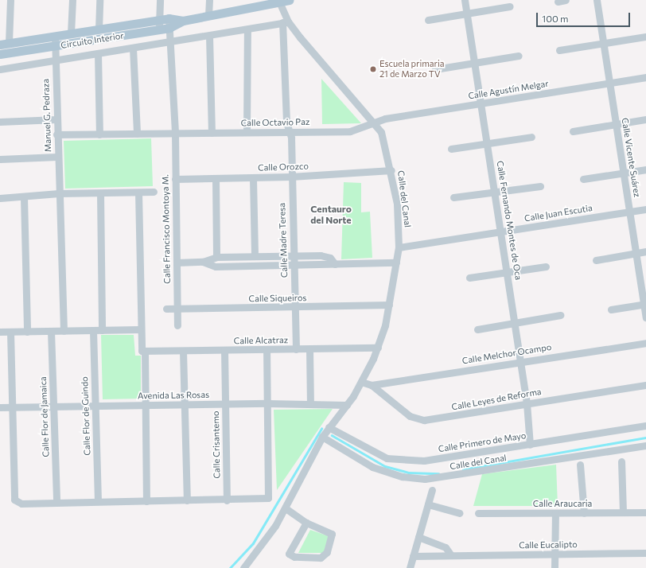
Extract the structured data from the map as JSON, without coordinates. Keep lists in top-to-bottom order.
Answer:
{
  "streets": {
    "main road": ["Circuito Interior"],
    "street": [
      "Calle Agustín Melgar",
      "Manuel G. Pedraza",
      "Calle Octavio Paz",
      "Calle Vicente Suárez",
      "Calle Orozco",
      "Calle del Canal",
      "Calle Juan Escutia",
      "Calle Fernando Montes de Oca",
      "Calle Francisco Montoya M.",
      "Calle Madre Teresa",
      "Calle Siqueiros",
      "Calle Alcatraz",
      "Calle Melchor Ocampo",
      "Avenida Las Rosas",
      "Calle Leyes de Reforma",
      "Calle Flor de Guindo",
      "Calle Flor de Jamaica",
      "Calle Primero de Mayo",
      "Calle Crisantemo",
      "Calle Araucaria",
      "Calle Eucalipto"
    ]
  },
  "crossings": [
    ["Circuito Interior", "Manuel G. Pedraza"],
    ["Circuito Interior", "Calle del Canal"],
    ["Circuito Interior", "Calle Francisco Montoya M."],
    ["Calle Agustín Melgar", "Calle Octavio Paz"],
    ["Calle Agustín Melgar", "Calle Vicente Suárez"],
    ["Calle Agustín Melgar", "Calle del Canal"],
    ["Calle Agustín Melgar", "Calle Fernando Montes de Oca"],
    ["Manuel G. Pedraza", "Calle Octavio Paz"],
    ["Calle Octavio Paz", "Calle del Canal"],
    ["Calle Octavio Paz", "Calle Francisco Montoya M."],
    ["Calle Octavio Paz", "Calle Madre Teresa"],
    ["Calle Vicente Suárez", "Calle Juan Escutia"],
    ["Calle Orozco", "Calle del Canal"],
    ["Calle Orozco", "Calle Francisco Montoya M."],
    ["Calle Orozco", "Calle Madre Teresa"],
    ["Calle del Canal", "Calle Juan Escutia"],
    ["Calle del Canal", "Calle Madre Teresa"],
    ["Calle del Canal", "Calle Siqueiros"],
    ["Calle del Canal", "Calle Alcatraz"],
    ["Calle del Canal", "Avenida Las Rosas"],
    ["Calle del Canal", "Calle Leyes de Reforma"],
    ["Calle del Canal", "Calle Primero de Mayo"],
    ["Calle Juan Escutia", "Calle Fernando Montes de Oca"],
    ["Calle Fernando Montes de Oca", "Calle Melchor Ocampo"],
    ["Calle Fernando Montes de Oca", "Calle Leyes de Reforma"],
    ["Calle Fernando Montes de Oca", "Calle Primero de Mayo"],
    ["Calle Francisco Montoya M.", "Calle Siqueiros"],
    ["Calle Madre Teresa", "Calle Siqueiros"],
    ["Calle Madre Teresa", "Calle Alcatraz"],
    ["Calle Alcatraz", "Calle Crisantemo"],
    ["Calle Melchor Ocampo", "Calle Leyes de Reforma"],
    ["Avenida Las Rosas", "Calle Flor de Guindo"],
    ["Avenida Las Rosas", "Calle Flor de Jamaica"],
    ["Avenida Las Rosas", "Calle Crisantemo"]
  ],
  "districts": ["Centauro del Norte"],
  "places": ["Escuela primaria 21 de Marzo TV"],
  "scale_bar": "100 m"
}
